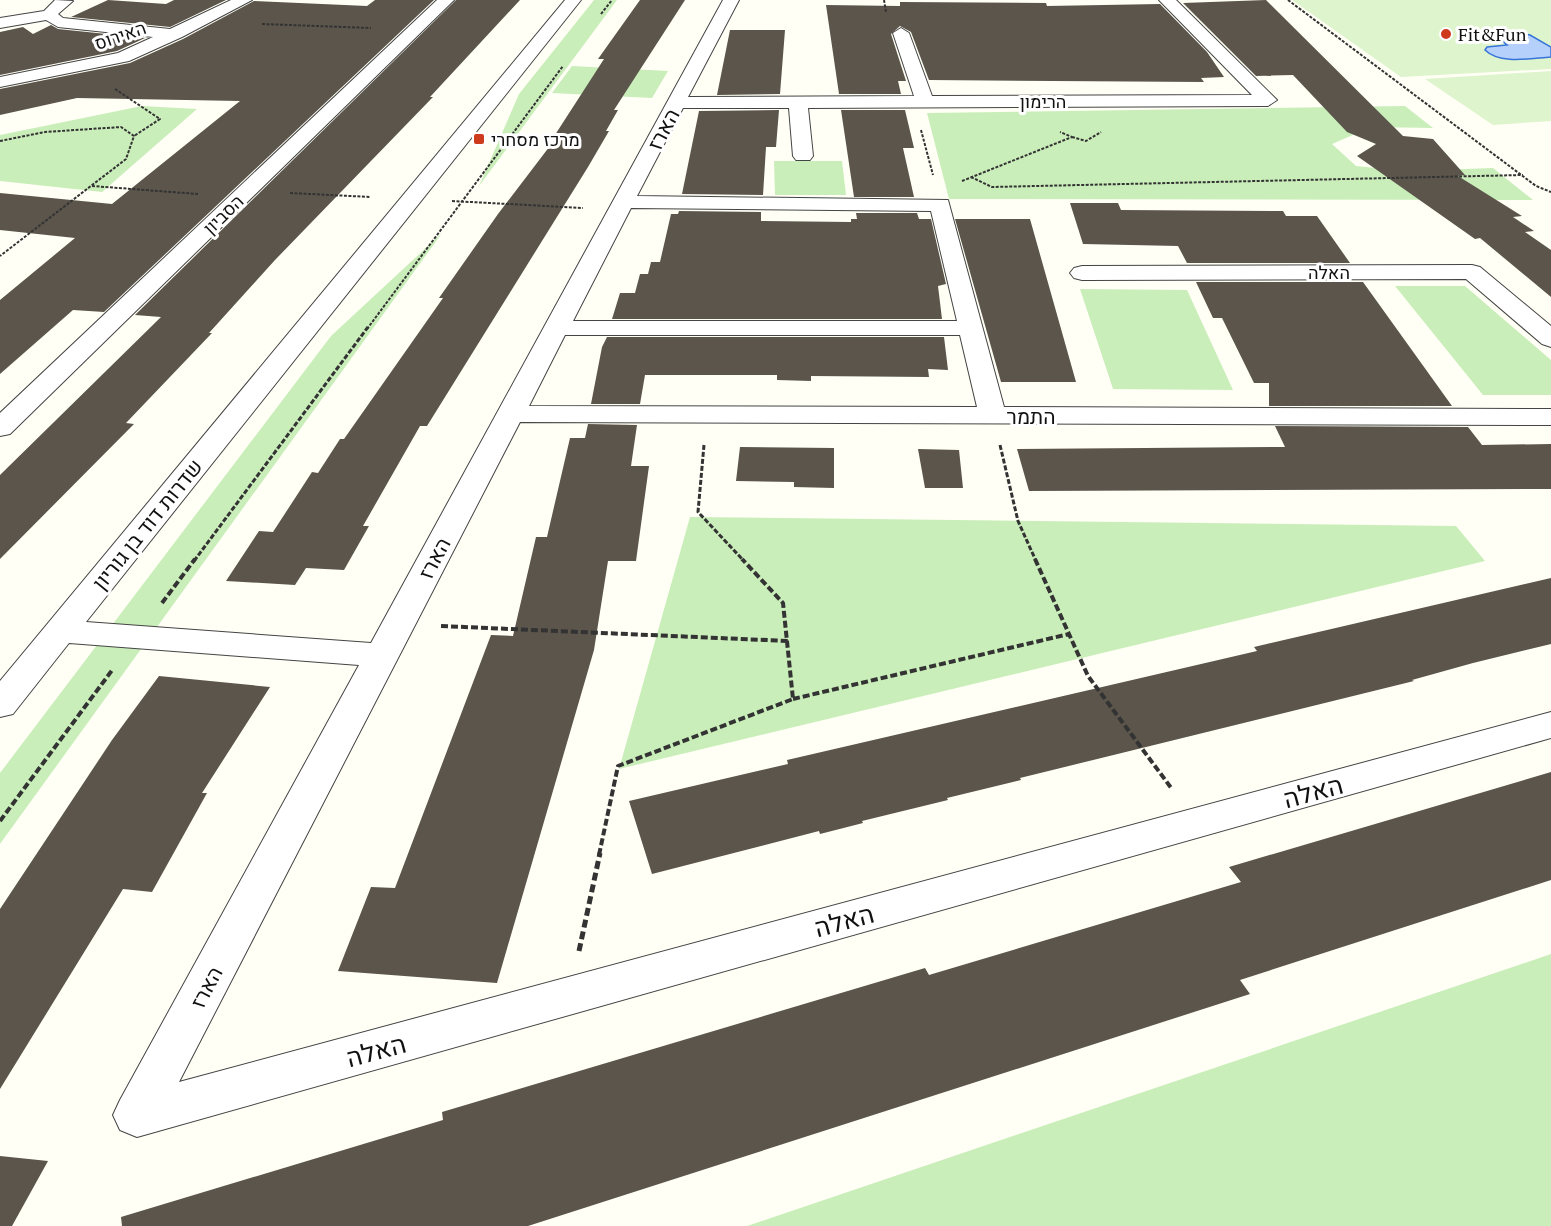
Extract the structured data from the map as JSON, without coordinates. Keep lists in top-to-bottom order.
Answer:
{
  "streets": {
    "street": [
      "האירוס",
      "הרימון",
      "הארז",
      "הסביון",
      "האלה",
      "התמר",
      "שדרות דוד בן גוריון"
    ]
  },
  "crossings": [
    ["הרימון", "הארז"],
    ["הארז", "האלה"],
    ["הארז", "התמר"]
  ],
  "places": {
    "other": ["Fit&Fun"],
    "transit": ["מרכז מסחרי"]
  }
}
